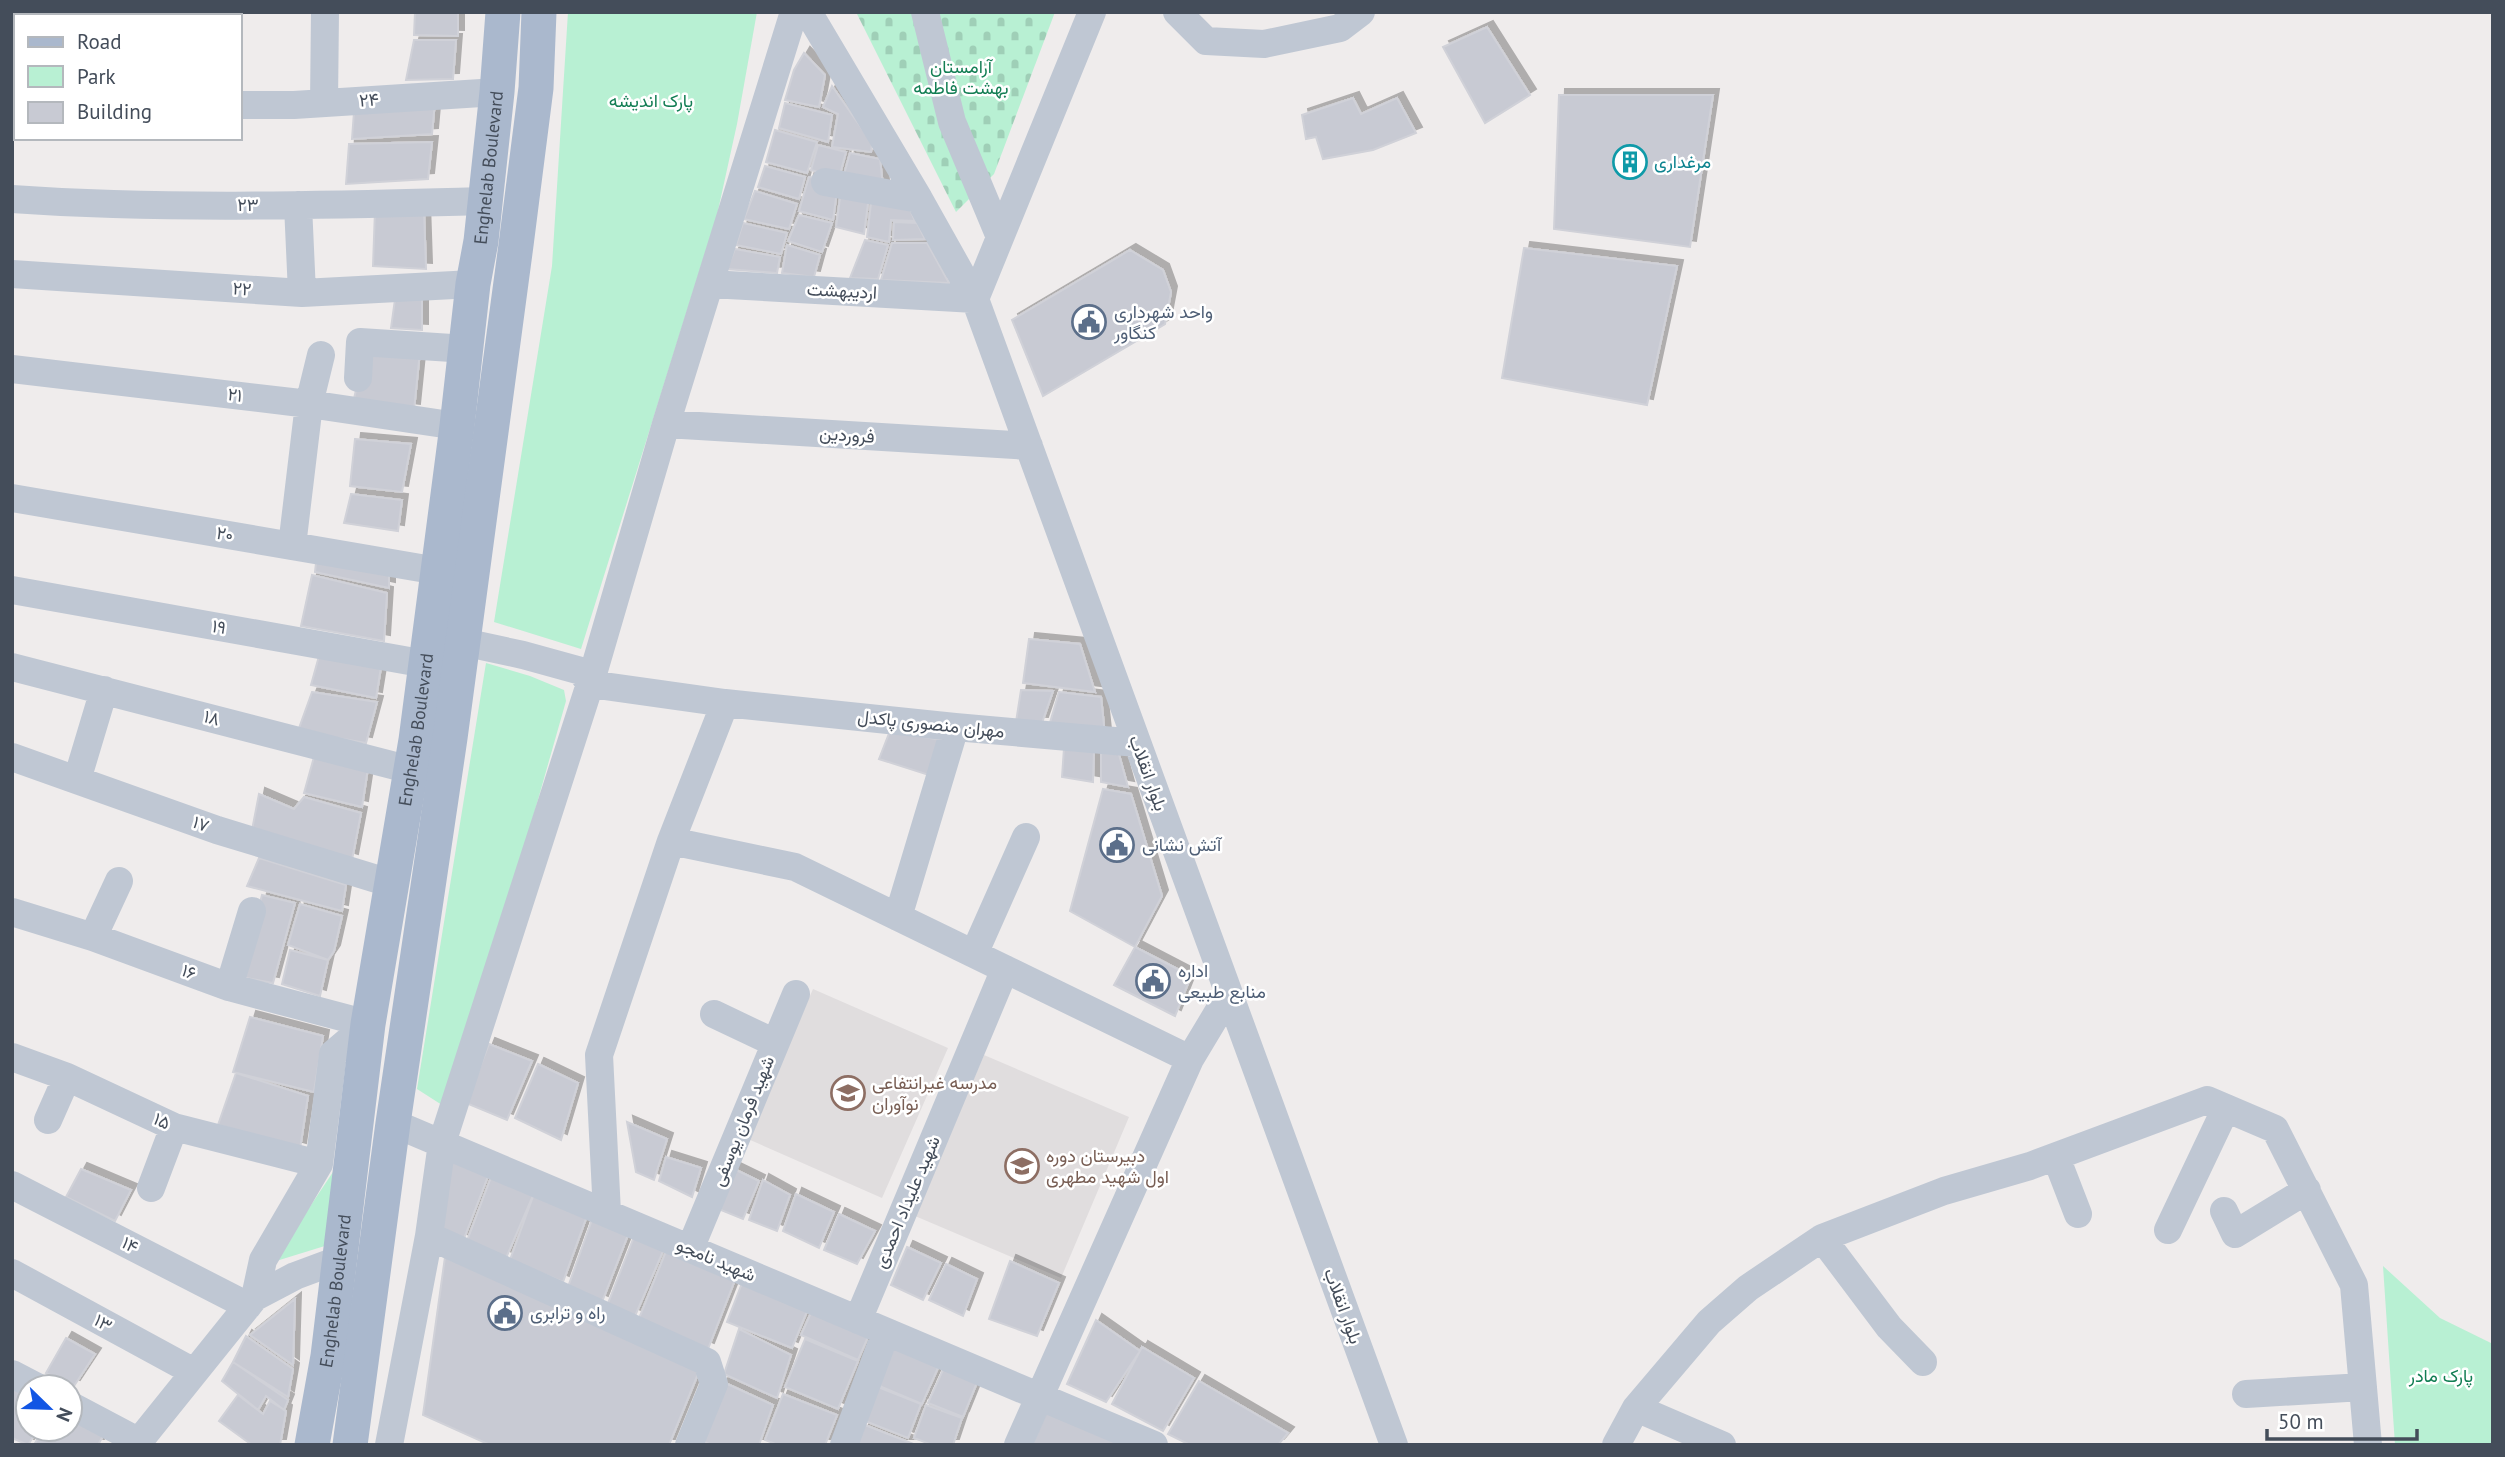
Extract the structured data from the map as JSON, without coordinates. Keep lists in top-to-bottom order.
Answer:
{
  "streets": {
    "main road": ["Enghelab Boulevard"],
    "street": [
      "۲۴",
      "۲۳",
      "۲۲",
      "اردیبهشت",
      "۲۱",
      "فروردین",
      "۲۰",
      "۱۹",
      "۱۸",
      "مهران منصوری پاکدل",
      "بلوار انقلاب",
      "۱۷",
      "۱۶",
      "۱۵",
      "شهید فرمان یوسفی",
      "شهید علیداد احمدی",
      "۱۴",
      "شهید نامجو",
      "۱۳"
    ]
  },
  "crossings": [
    ["۲۴", "Enghelab Boulevard"],
    ["Enghelab Boulevard", "۲۳"],
    ["Enghelab Boulevard", "۲۲"],
    ["Enghelab Boulevard", "۲۱"],
    ["Enghelab Boulevard", "۲۰"],
    ["Enghelab Boulevard", "۱۹"],
    ["Enghelab Boulevard", "۱۸"],
    ["Enghelab Boulevard", "مهران منصوری پاکدل"],
    ["Enghelab Boulevard", "۱۷"],
    ["Enghelab Boulevard", "۱۶"],
    ["Enghelab Boulevard", "شهید نامجو"],
    ["اردیبهشت", "بلوار انقلاب"],
    ["فروردین", "بلوار انقلاب"],
    ["۱۹", "مهران منصوری پاکدل"],
    ["مهران منصوری پاکدل", "بلوار انقلاب"],
    ["شهید فرمان یوسفی", "شهید نامجو"],
    ["شهید علیداد احمدی", "شهید نامجو"]
  ],
  "parks": ["آرامستان بهشت فاطمه", "پارک اندیشه", "پارک مادر"],
  "places": {
    "building": ["مرغداری"],
    "public building": [
      "واحد شهرداری کنگاور",
      "آتش نشانی",
      "اداره منابع طبیعی",
      "راه و ترابری"
    ],
    "school or university": ["مدرسه غیرانتفاعی نوآوران", "دبیرستان دوره اول شهید مطهری"]
  },
  "legend": ["Road", "Park", "Building"],
  "scale_bar": "50 m",
  "north": "bottom right"
}
